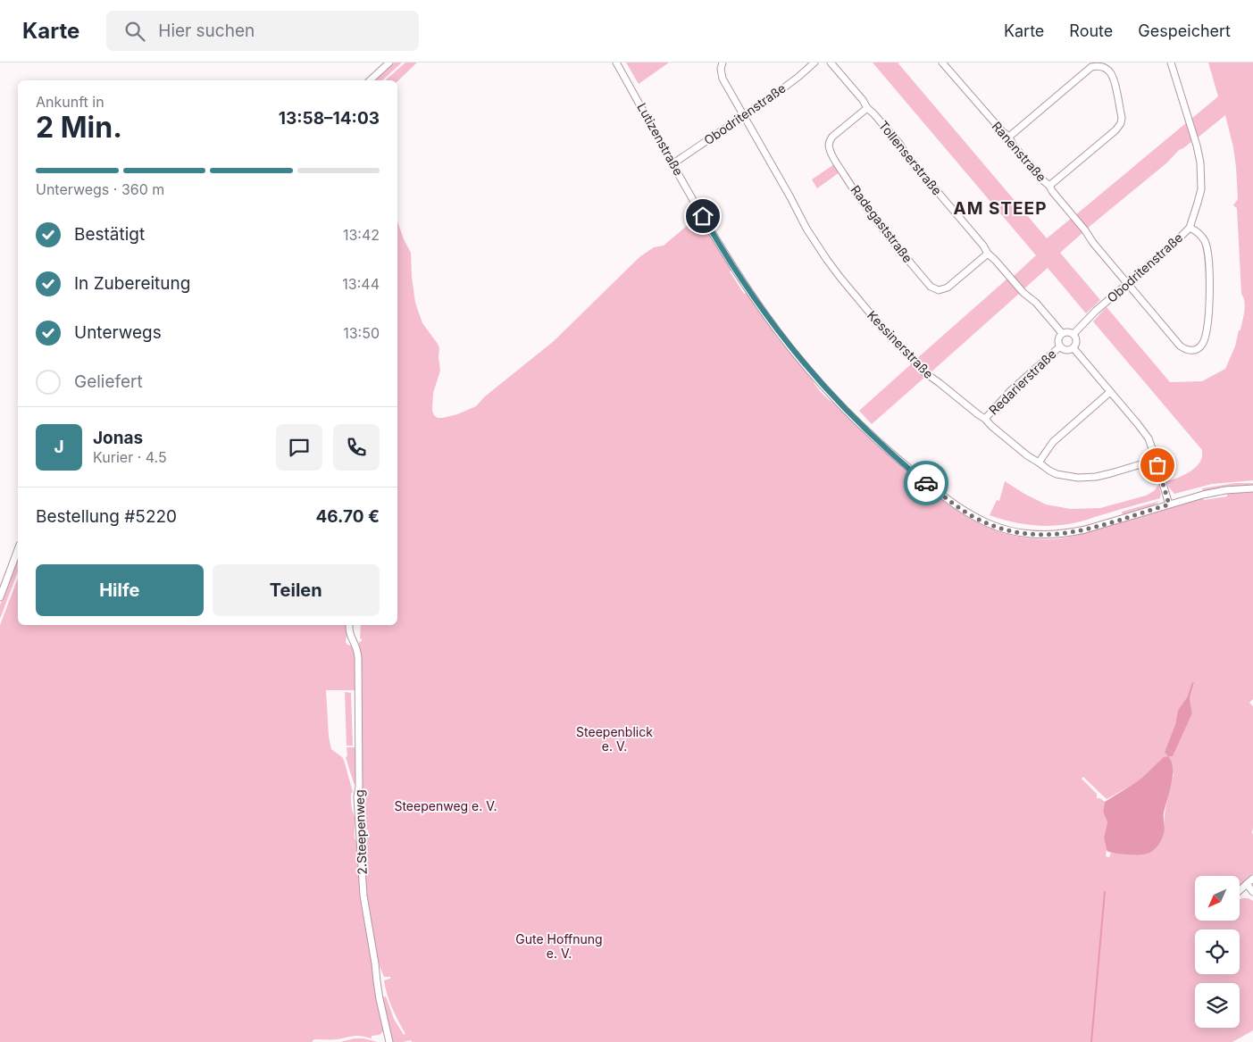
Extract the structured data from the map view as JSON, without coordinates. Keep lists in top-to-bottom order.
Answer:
{
  "streets": {
    "street": [
      "Obodritenstraße",
      "Lutizenstraße",
      "Ranenstraße",
      "Tollenserstraße",
      "Radegaststraße",
      "Kessinerstraße",
      "Redarierstraße",
      "2.Steepenweg"
    ]
  },
  "crossings": [
    ["Obodritenstraße", "Lutizenstraße"],
    ["Obodritenstraße", "Ranenstraße"],
    ["Obodritenstraße", "Tollenserstraße"],
    ["Obodritenstraße", "Kessinerstraße"],
    ["Obodritenstraße", "Redarierstraße"],
    ["Tollenserstraße", "Radegaststraße"],
    ["Tollenserstraße", "Redarierstraße"],
    ["Kessinerstraße", "Redarierstraße"]
  ],
  "districts": ["AM STEEP"],
  "parks": ["Steepenblick e. V.", "Steepenweg e. V.", "Gute Hoffnung e. V."],
  "north": "bottom left",
  "page": {
    "header": "Karte",
    "search": "Hier suchen",
    "nav": ["Karte", "Route", "Gespeichert"],
    "heading": ["2 Min.", "Ankunft in", "13:58–14:03"],
    "panel": [
      "Jonas",
      "Kurier · 4.5",
      "Bestellung #5220",
      "46.70 €"
    ],
    "bar": "Unterwegs · 360 m",
    "list": [
      ["Bestätigt", "13:42"],
      ["In Zubereitung", "13:44"],
      ["Unterwegs", "13:50"],
      "Geliefert"
    ],
    "round": "J",
    "buttons": ["Hilfe", "Teilen"]
  }
}
